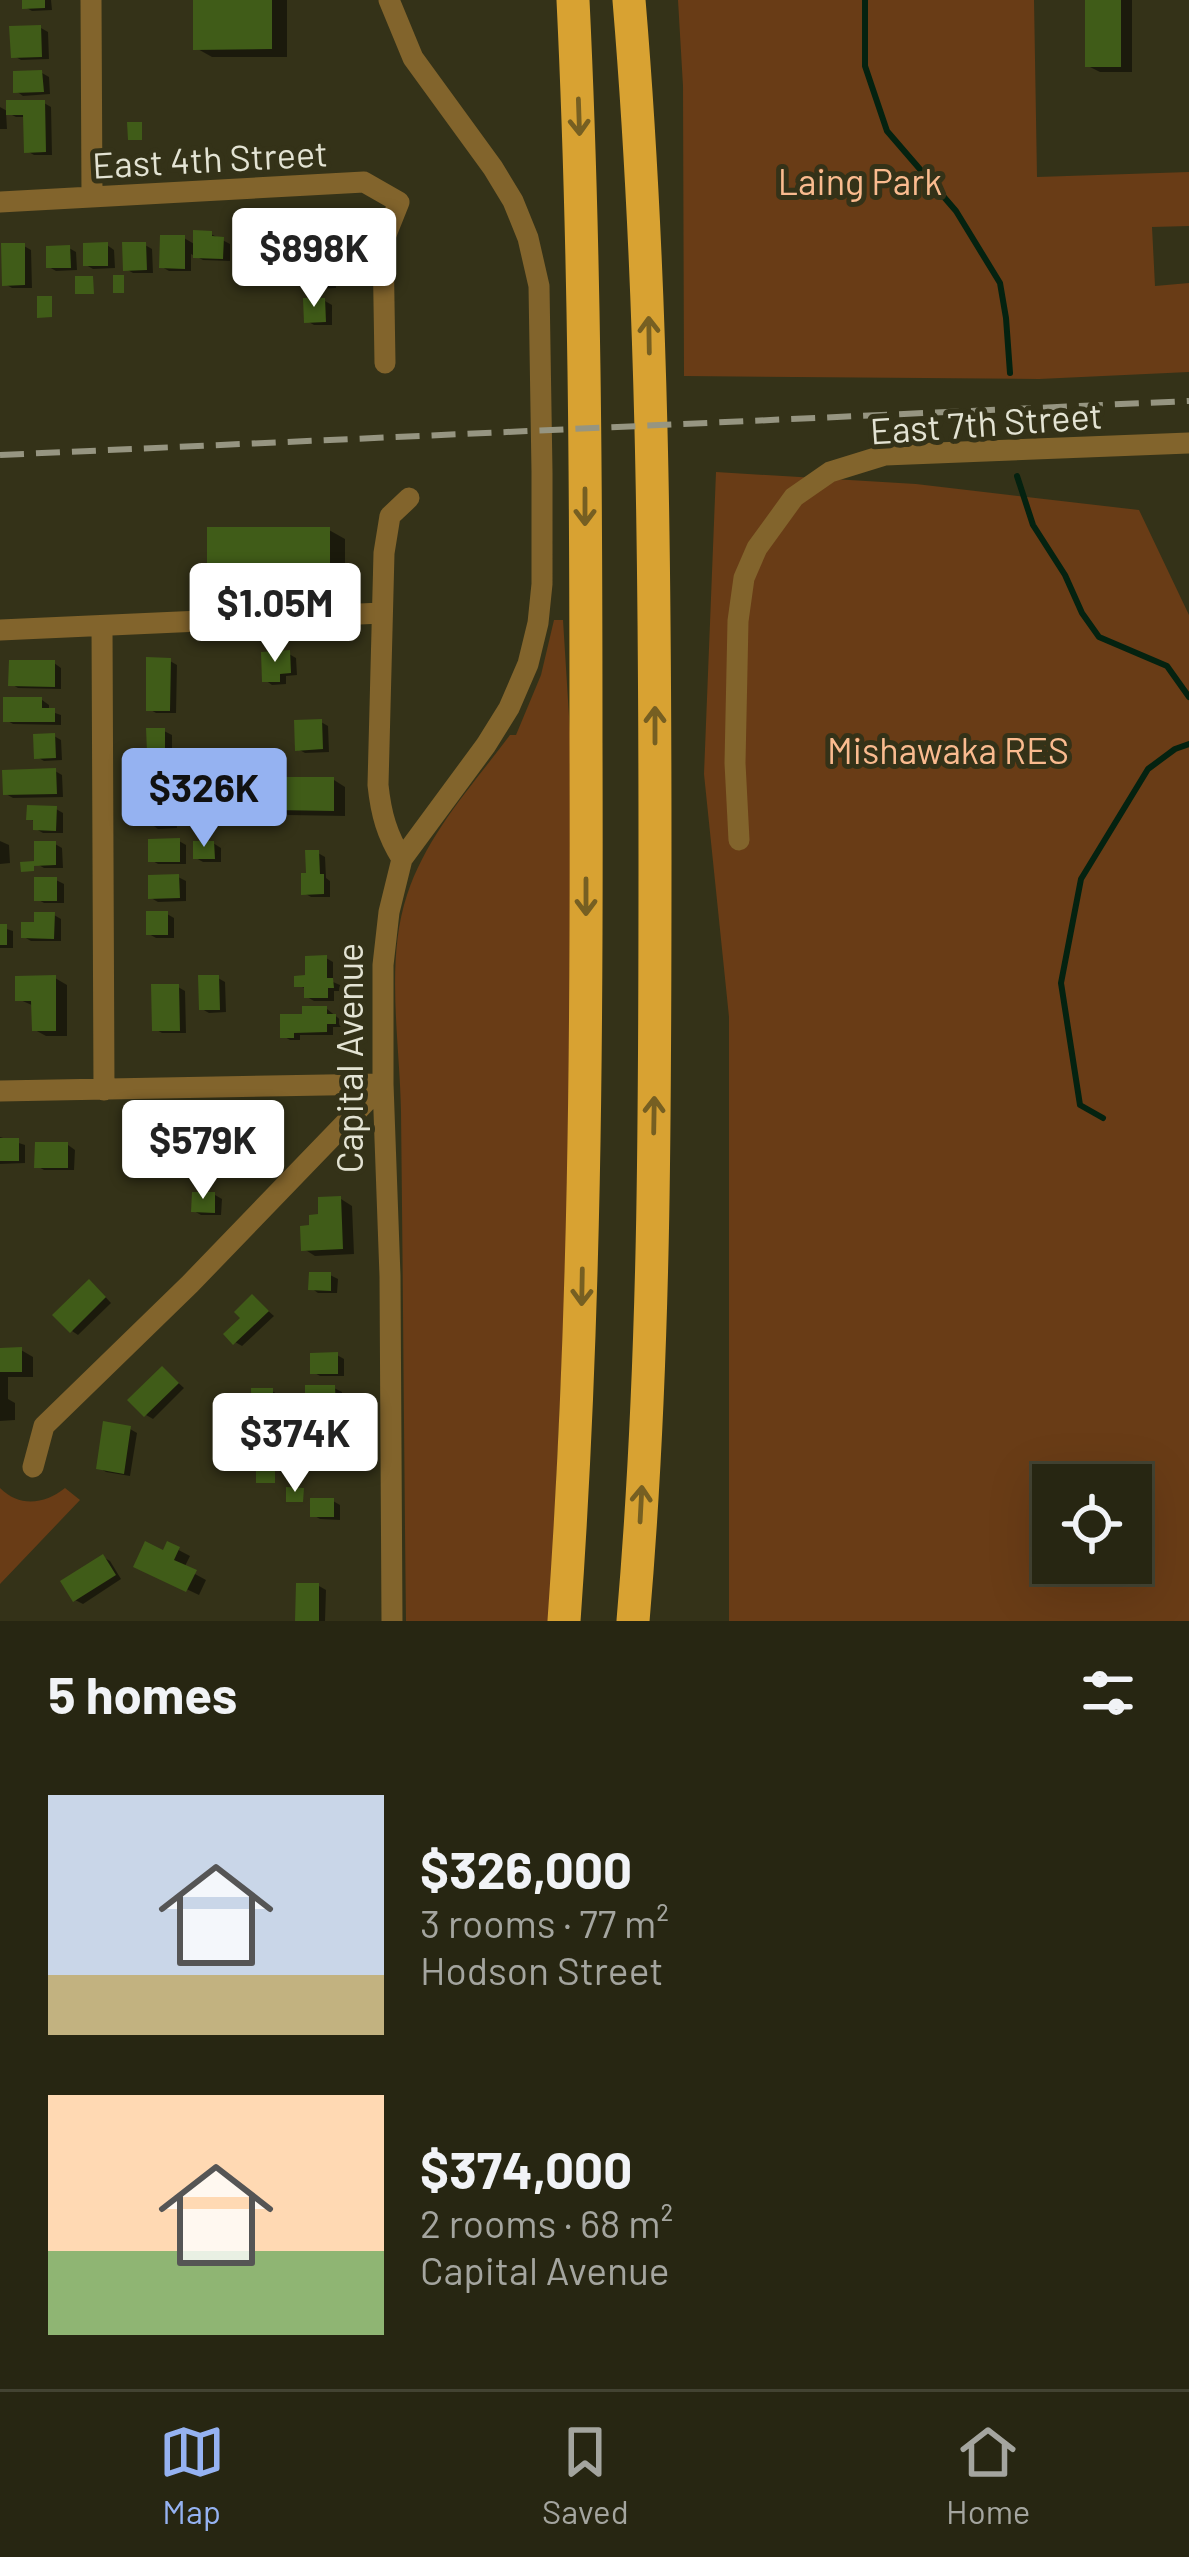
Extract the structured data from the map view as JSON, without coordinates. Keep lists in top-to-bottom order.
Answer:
{
  "streets": {
    "street": ["East 4th Street", "East 7th Street", "Capital Avenue"]
  },
  "parks": ["Laing Park", "Mishawaka RES"],
  "page": {
    "price": [
      "$898K",
      "$1.05M",
      "$326K",
      "$579K",
      "$374K"
    ],
    "heading": "5 homes",
    "list": [
      {
        "name": "$326,000",
        "note": "3 rooms · 77 m² · Hodson Street"
      },
      {
        "name": "$374,000",
        "note": "2 rooms · 68 m² · Capital Avenue"
      }
    ],
    "tabs": ["Map", "Saved", "Home"]
  }
}
